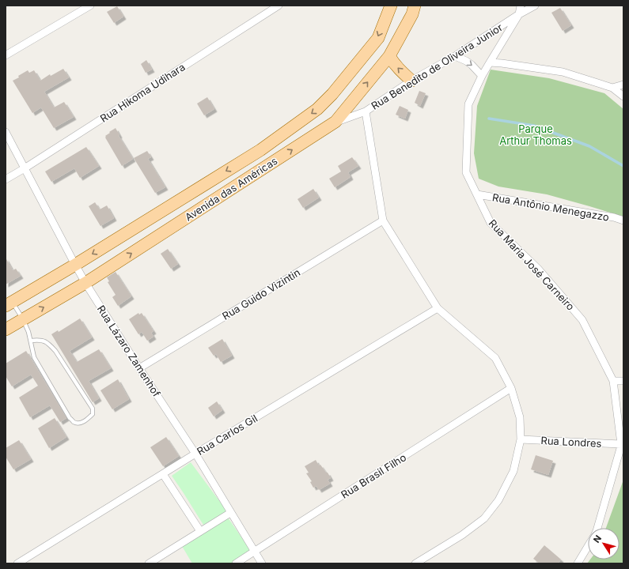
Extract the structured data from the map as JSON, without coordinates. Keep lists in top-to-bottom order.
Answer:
{
  "streets": {
    "main road": ["Avenida das Américas"],
    "street": [
      "Rua Benedito de Oliveira Junior",
      "Rua Hikoma Udihara",
      "Rua Antônio Menegazzo",
      "Rua Maria José Carneiro",
      "Rua Guido Vizintin",
      "Rua Lázaro Zamenhof",
      "Rua Carlos Gil",
      "Rua Londres",
      "Rua Brasil Filho"
    ]
  },
  "crossings": [
    ["Rua Benedito de Oliveira Junior", "Avenida das Américas"],
    ["Rua Benedito de Oliveira Junior", "Rua Maria José Carneiro"],
    ["Rua Hikoma Udihara", "Rua Lázaro Zamenhof"],
    ["Avenida das Américas", "Rua Lázaro Zamenhof"],
    ["Rua Antônio Menegazzo", "Rua Maria José Carneiro"],
    ["Rua Maria José Carneiro", "Rua Londres"],
    ["Rua Guido Vizintin", "Rua Lázaro Zamenhof"],
    ["Rua Lázaro Zamenhof", "Rua Carlos Gil"],
    ["Rua Lázaro Zamenhof", "Rua Brasil Filho"]
  ],
  "parks": ["Parque Arthur Thomas"],
  "north": "top left"
}
